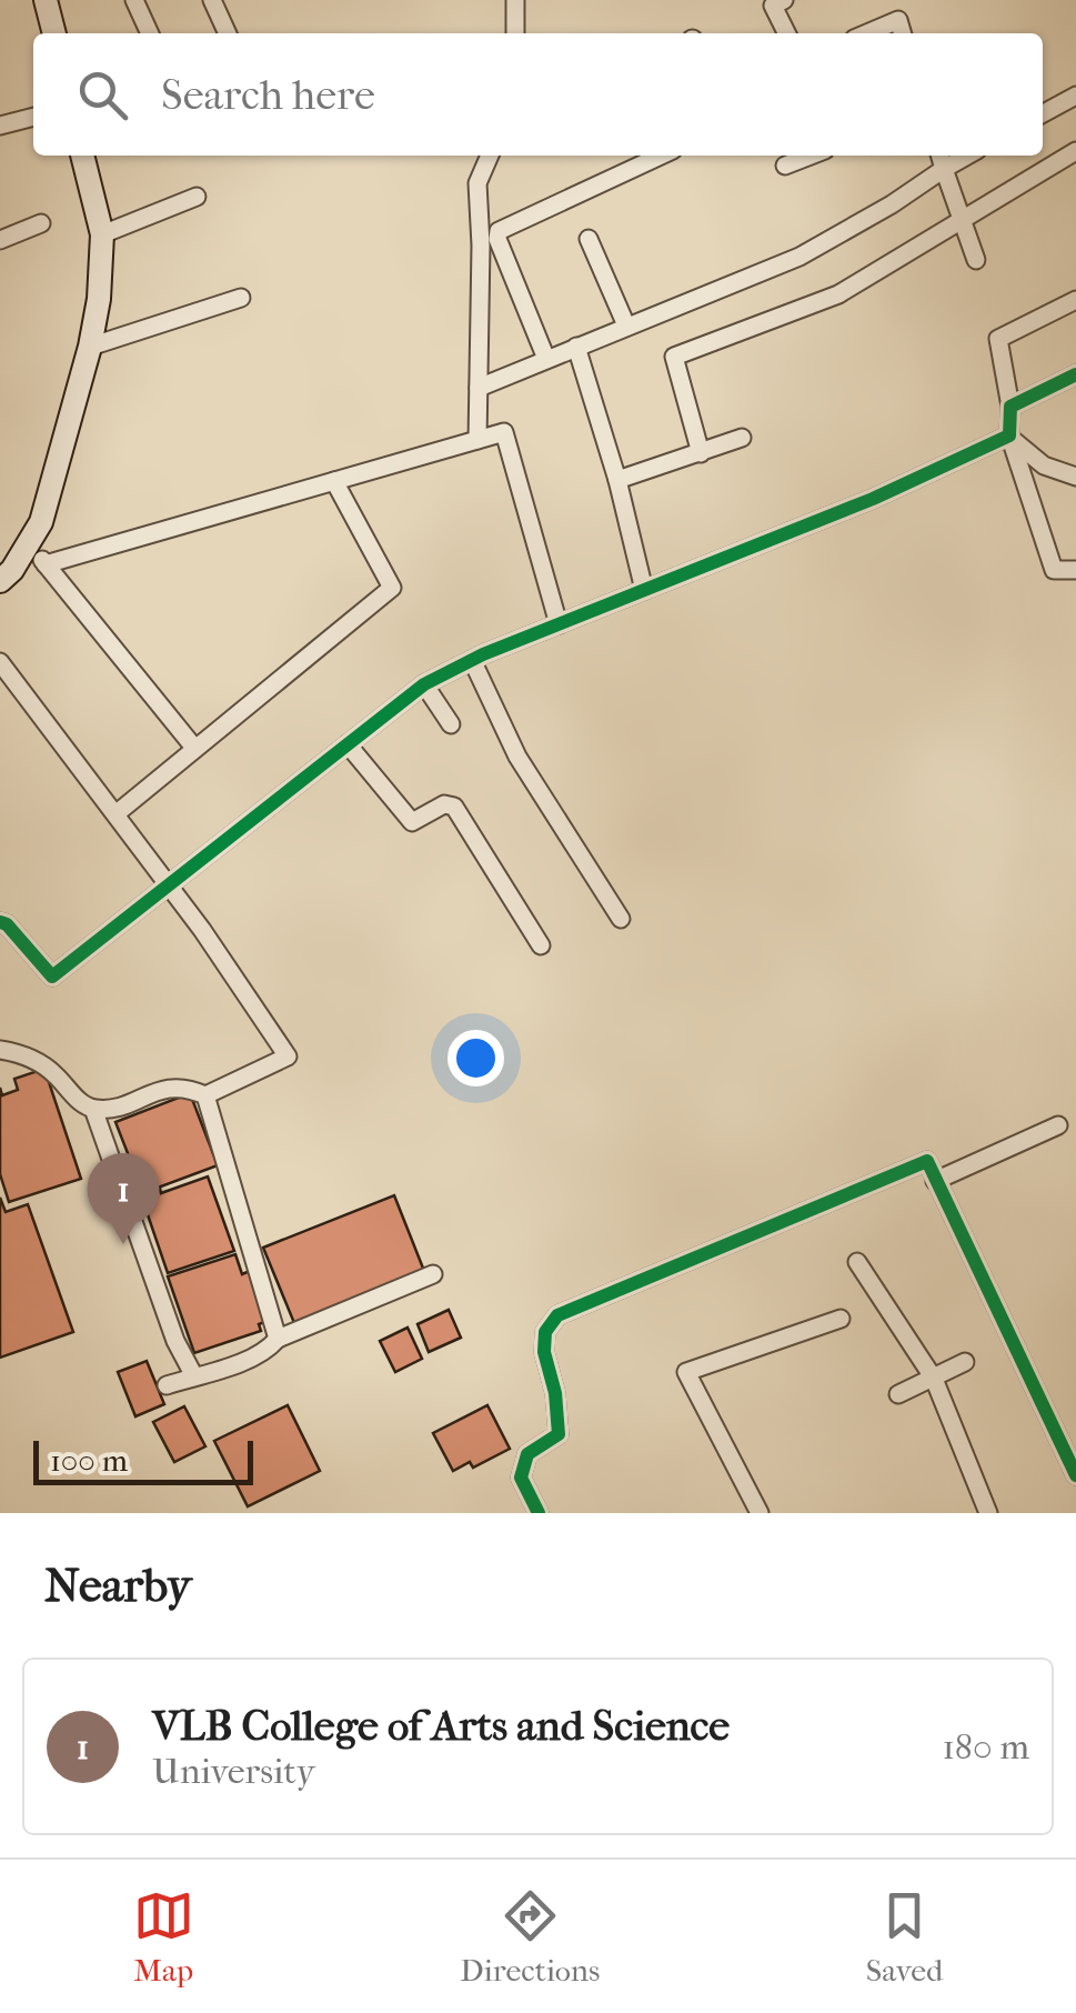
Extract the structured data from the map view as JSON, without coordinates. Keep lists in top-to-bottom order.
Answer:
{
  "scale_bar": "100 m",
  "page": {
    "search": "Search here",
    "pins": "1",
    "scale": "100 m",
    "heading": "Nearby",
    "list": [
      {
        "mark": "1",
        "name": "VLB College of Arts and Science",
        "note": "University",
        "value": "180 m"
      }
    ],
    "nav": ["Map", "Directions", "Saved"]
  }
}
